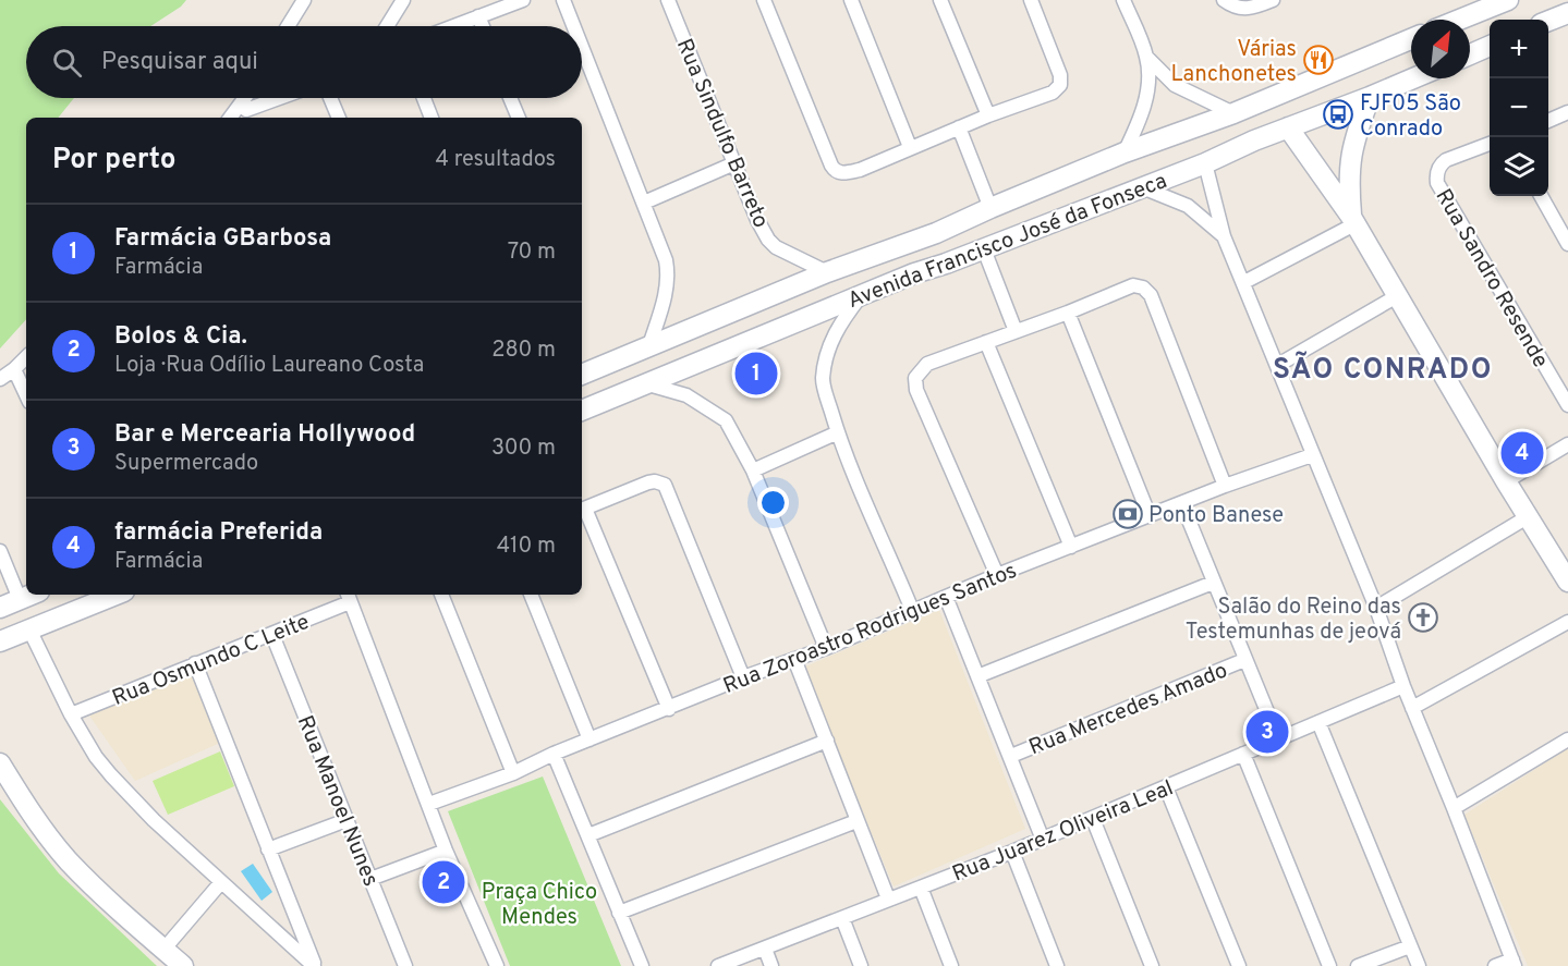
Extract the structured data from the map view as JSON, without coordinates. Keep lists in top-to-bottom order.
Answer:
{
  "streets": {
    "main road": ["Avenida Francisco José da Fonseca"],
    "street": [
      "Rua Sindulfo Barreto",
      "Rua Sandro Resende",
      "Rua Zoroastro Rodrigues Santos",
      "Rua Osmundo C Leite",
      "Rua Mercedes Amado",
      "Rua Manoel Nunes",
      "Rua Juarez Oliveira Leal"
    ]
  },
  "crossings": [
    ["Rua Sindulfo Barreto", "Avenida Francisco José da Fonseca"],
    ["Rua Osmundo C Leite", "Rua Manoel Nunes"]
  ],
  "districts": ["SÃO CONRADO"],
  "parks": ["Praça Chico Mendes"],
  "places": {
    "restaurant": ["Várias Lanchonetes"],
    "bus stop": ["FJF05 São Conrado"],
    "bank": ["Ponto Banese"],
    "church": ["Salão do Reino das Testemunhas de jeová"]
  },
  "north": "top right",
  "page": {
    "map_buttons": ["+", "−"],
    "search": "Pesquisar aqui",
    "heading": ["Por perto", "4 resultados"],
    "list": [
      {
        "mark": "1",
        "name": "Farmácia GBarbosa",
        "note": "Farmácia",
        "value": "70 m"
      },
      {
        "mark": "2",
        "name": "Bolos & Cia.",
        "note": "Loja · Rua Odílio Laureano Costa",
        "value": "280 m"
      },
      {
        "mark": "3",
        "name": "Bar e Mercearia Hollywood",
        "note": "Supermercado",
        "value": "300 m"
      },
      {
        "mark": "4",
        "name": "farmácia Preferida",
        "note": "Farmácia",
        "value": "410 m"
      }
    ],
    "pins": [
      "1",
      "4",
      "3",
      "2"
    ]
  }
}
